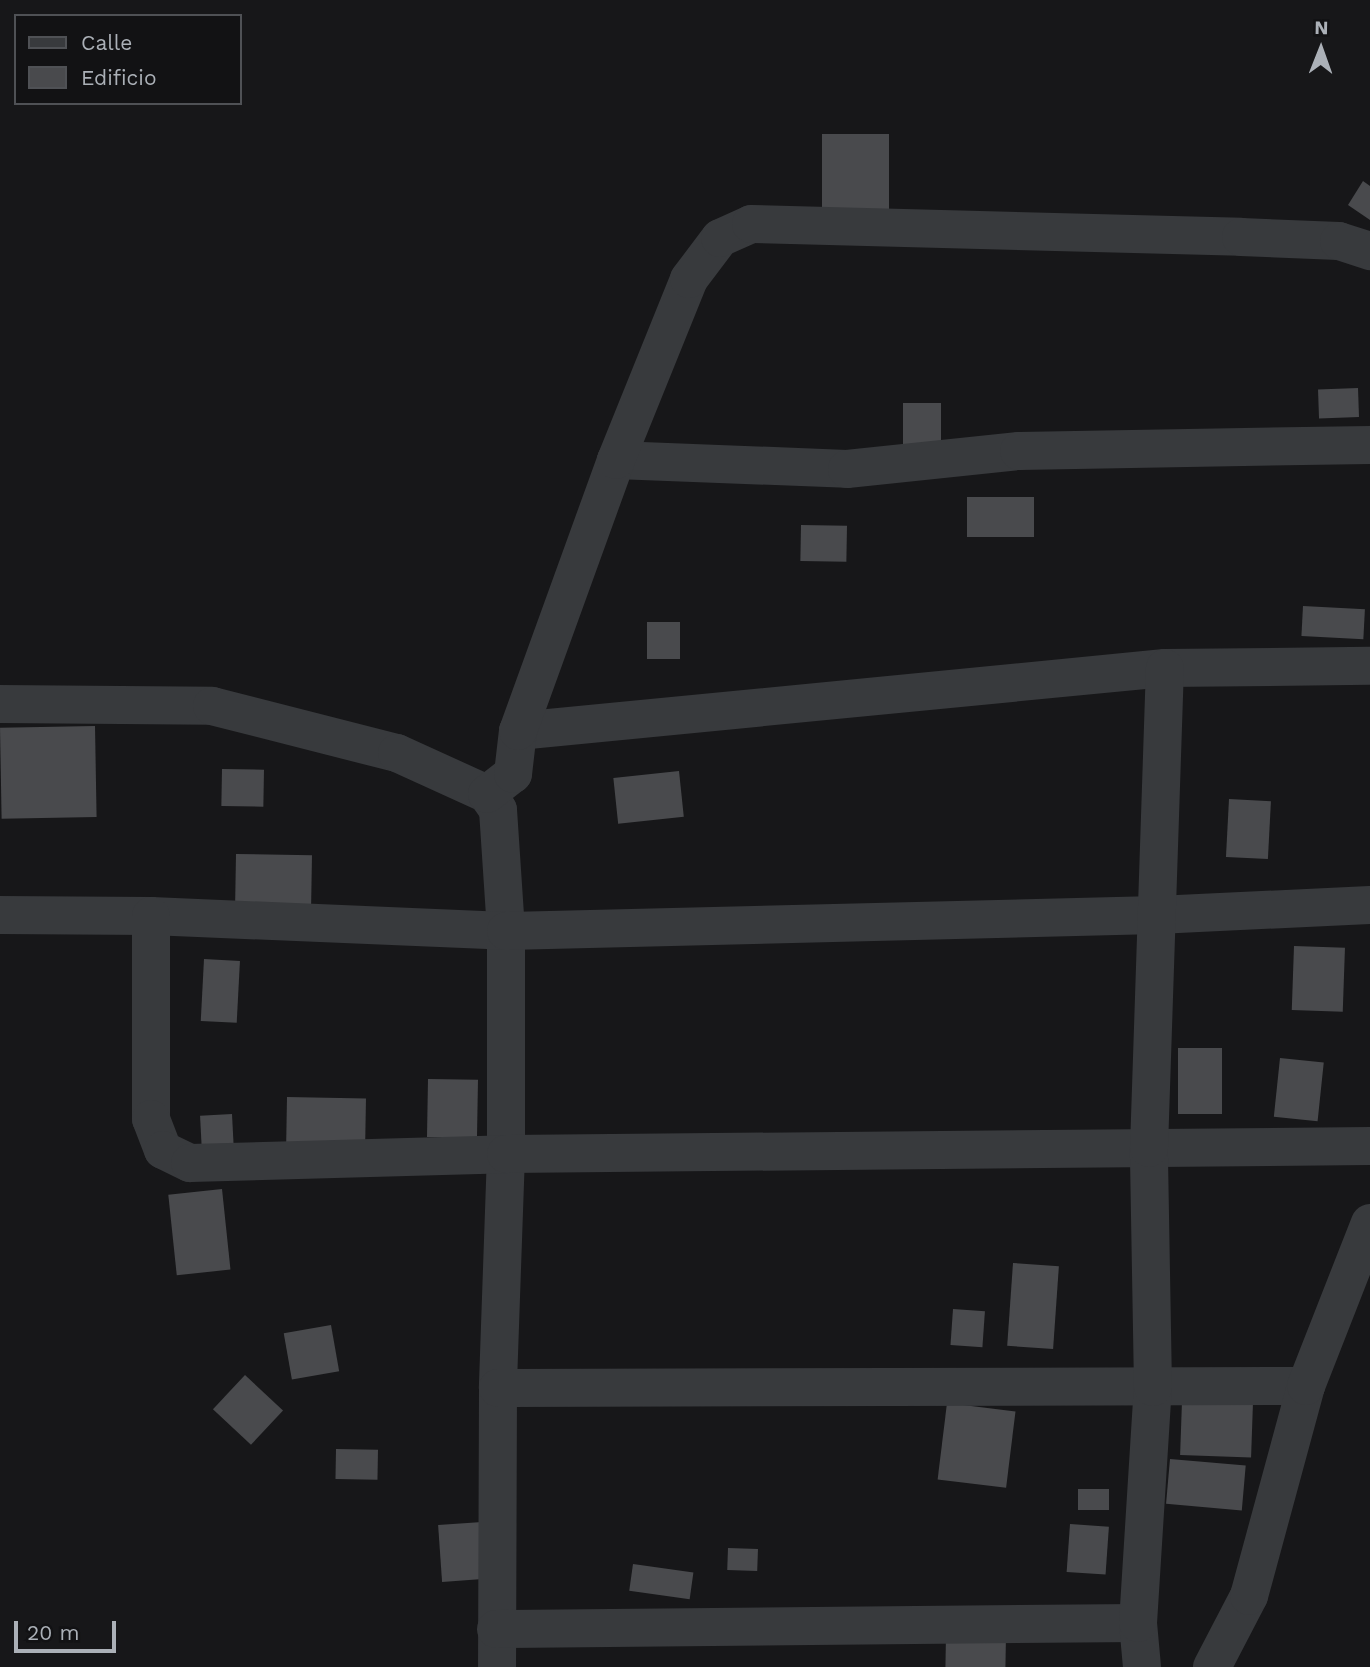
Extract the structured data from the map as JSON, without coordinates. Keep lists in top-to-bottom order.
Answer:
{
  "legend": ["Calle", "Edificio"],
  "scale_bar": "20 m",
  "north": "top"
}
